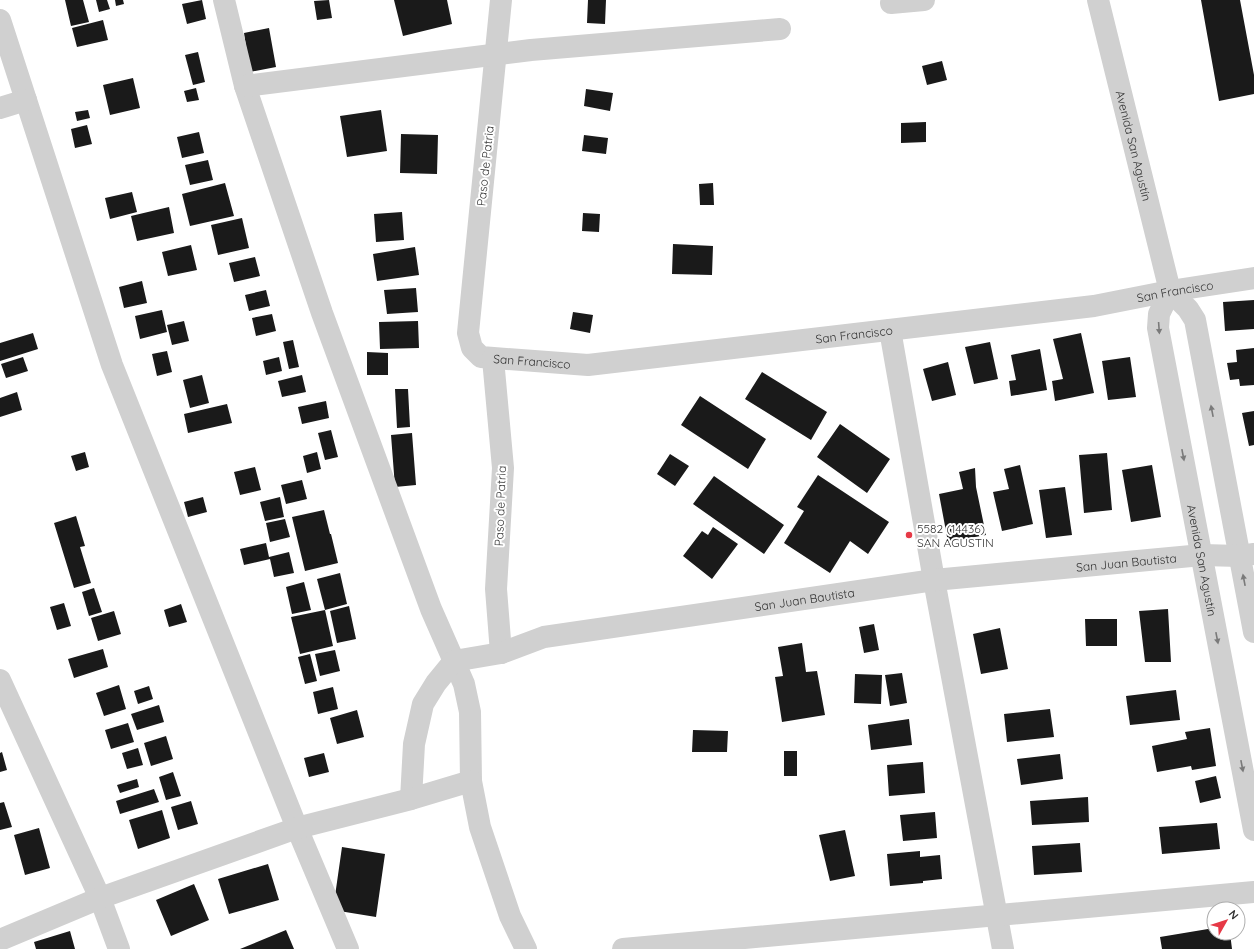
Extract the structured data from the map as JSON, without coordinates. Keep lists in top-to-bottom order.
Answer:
{
  "streets": {
    "street": [
      "Avenida San Agustín",
      "Paso de Patria",
      "San Francisco",
      "San Juan Bautista"
    ]
  },
  "crossings": [
    ["Avenida San Agustín", "San Francisco"],
    ["Avenida San Agustín", "San Juan Bautista"],
    ["Paso de Patria", "San Francisco"],
    ["Paso de Patria", "San Juan Bautista"]
  ],
  "places": ["5582 (14436) SAN AGUSTIN"],
  "north": "top right"
}
